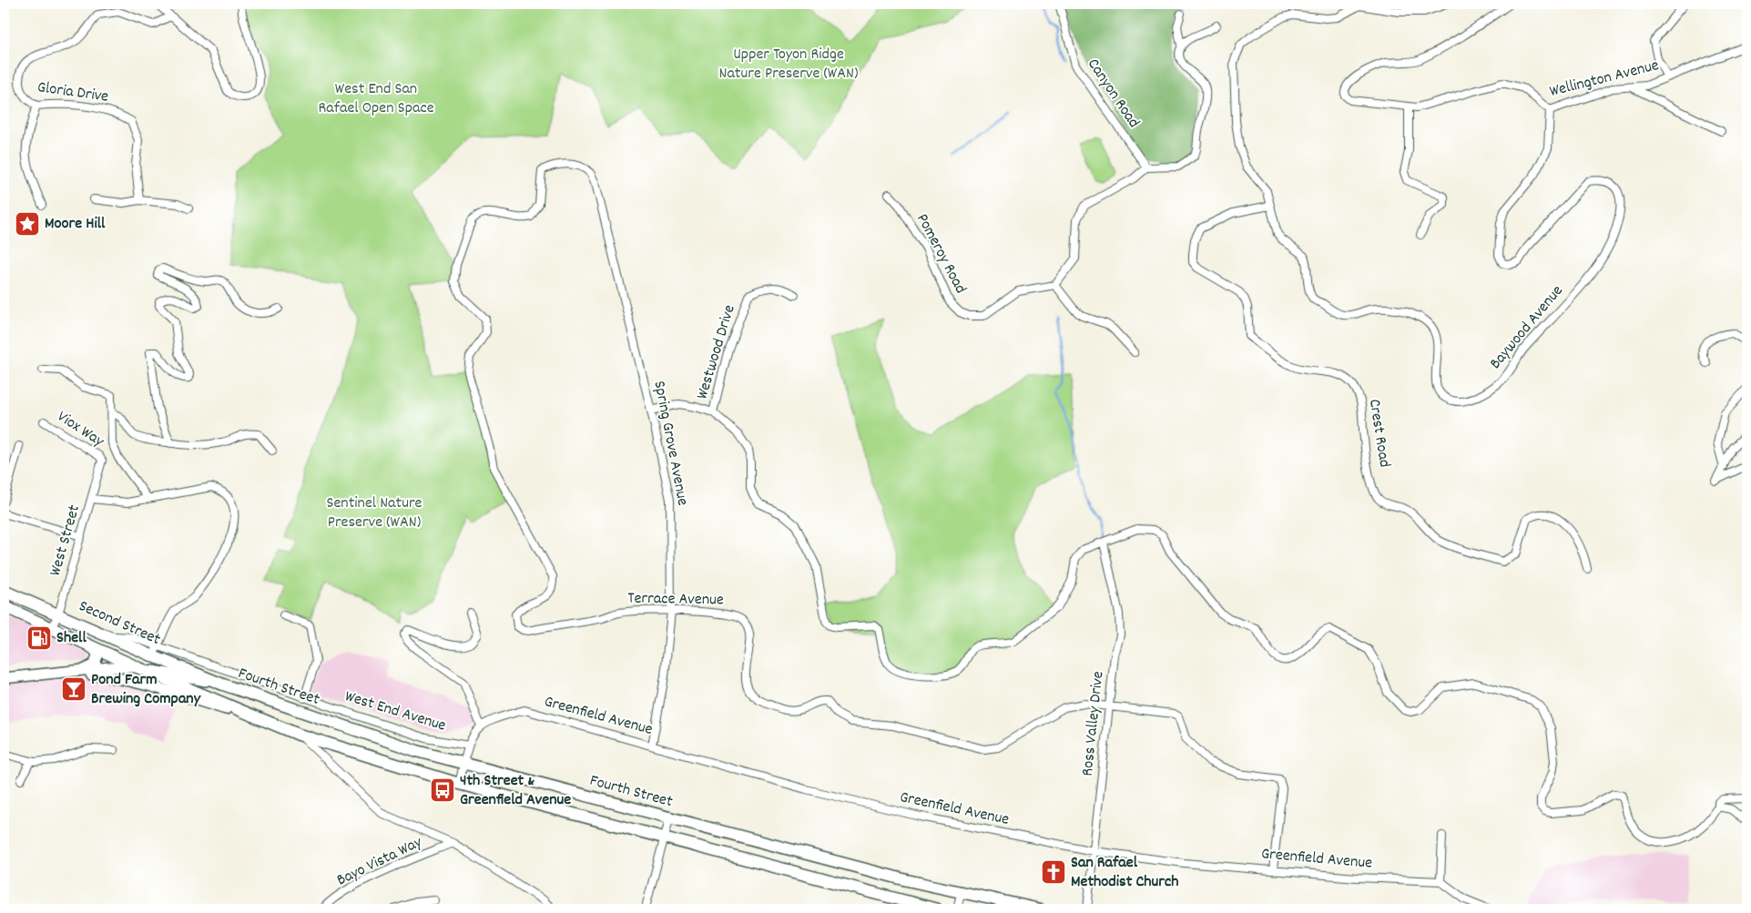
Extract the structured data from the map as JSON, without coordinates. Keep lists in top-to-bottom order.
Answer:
{
  "streets": {
    "main road": ["Second Street", "Fourth Street"],
    "street": [
      "Wellington Avenue",
      "Gloria Drive",
      "Canyon Road",
      "Pomeroy Road",
      "Baywood Avenue",
      "Westwood Drive",
      "Viox Way",
      "Crest Road",
      "Spring Grove Avenue",
      "West Street",
      "Terrace Avenue",
      "West End Avenue",
      "Greenfield Avenue",
      "Ross Valley Drive",
      "Bayo Vista Way"
    ]
  },
  "crossings": [
    ["Wellington Avenue", "Baywood Avenue"],
    ["Baywood Avenue", "Crest Road"],
    ["Viox Way", "West Street"],
    ["Spring Grove Avenue", "Terrace Avenue"],
    ["Spring Grove Avenue", "Greenfield Avenue"],
    ["West Street", "Second Street"],
    ["Terrace Avenue", "Greenfield Avenue"],
    ["Terrace Avenue", "Ross Valley Drive"],
    ["Second Street", "Fourth Street"],
    ["Second Street", "West End Avenue"],
    ["Greenfield Avenue", "Ross Valley Drive"]
  ],
  "parks": ["Upper Toyon Ridge Nature Preserve (WAN)", "West End San Rafael Open Space", "Sentinel Nature Preserve (WAN)"],
  "places": {
    "place": ["Moore Hill"],
    "fuel station": ["Shell"],
    "bar": ["Pond Farm Brewing Company"],
    "bus stop": ["4th Street & Greenfield Avenue"],
    "church": ["San Rafael Methodist Church"]
  }
}
